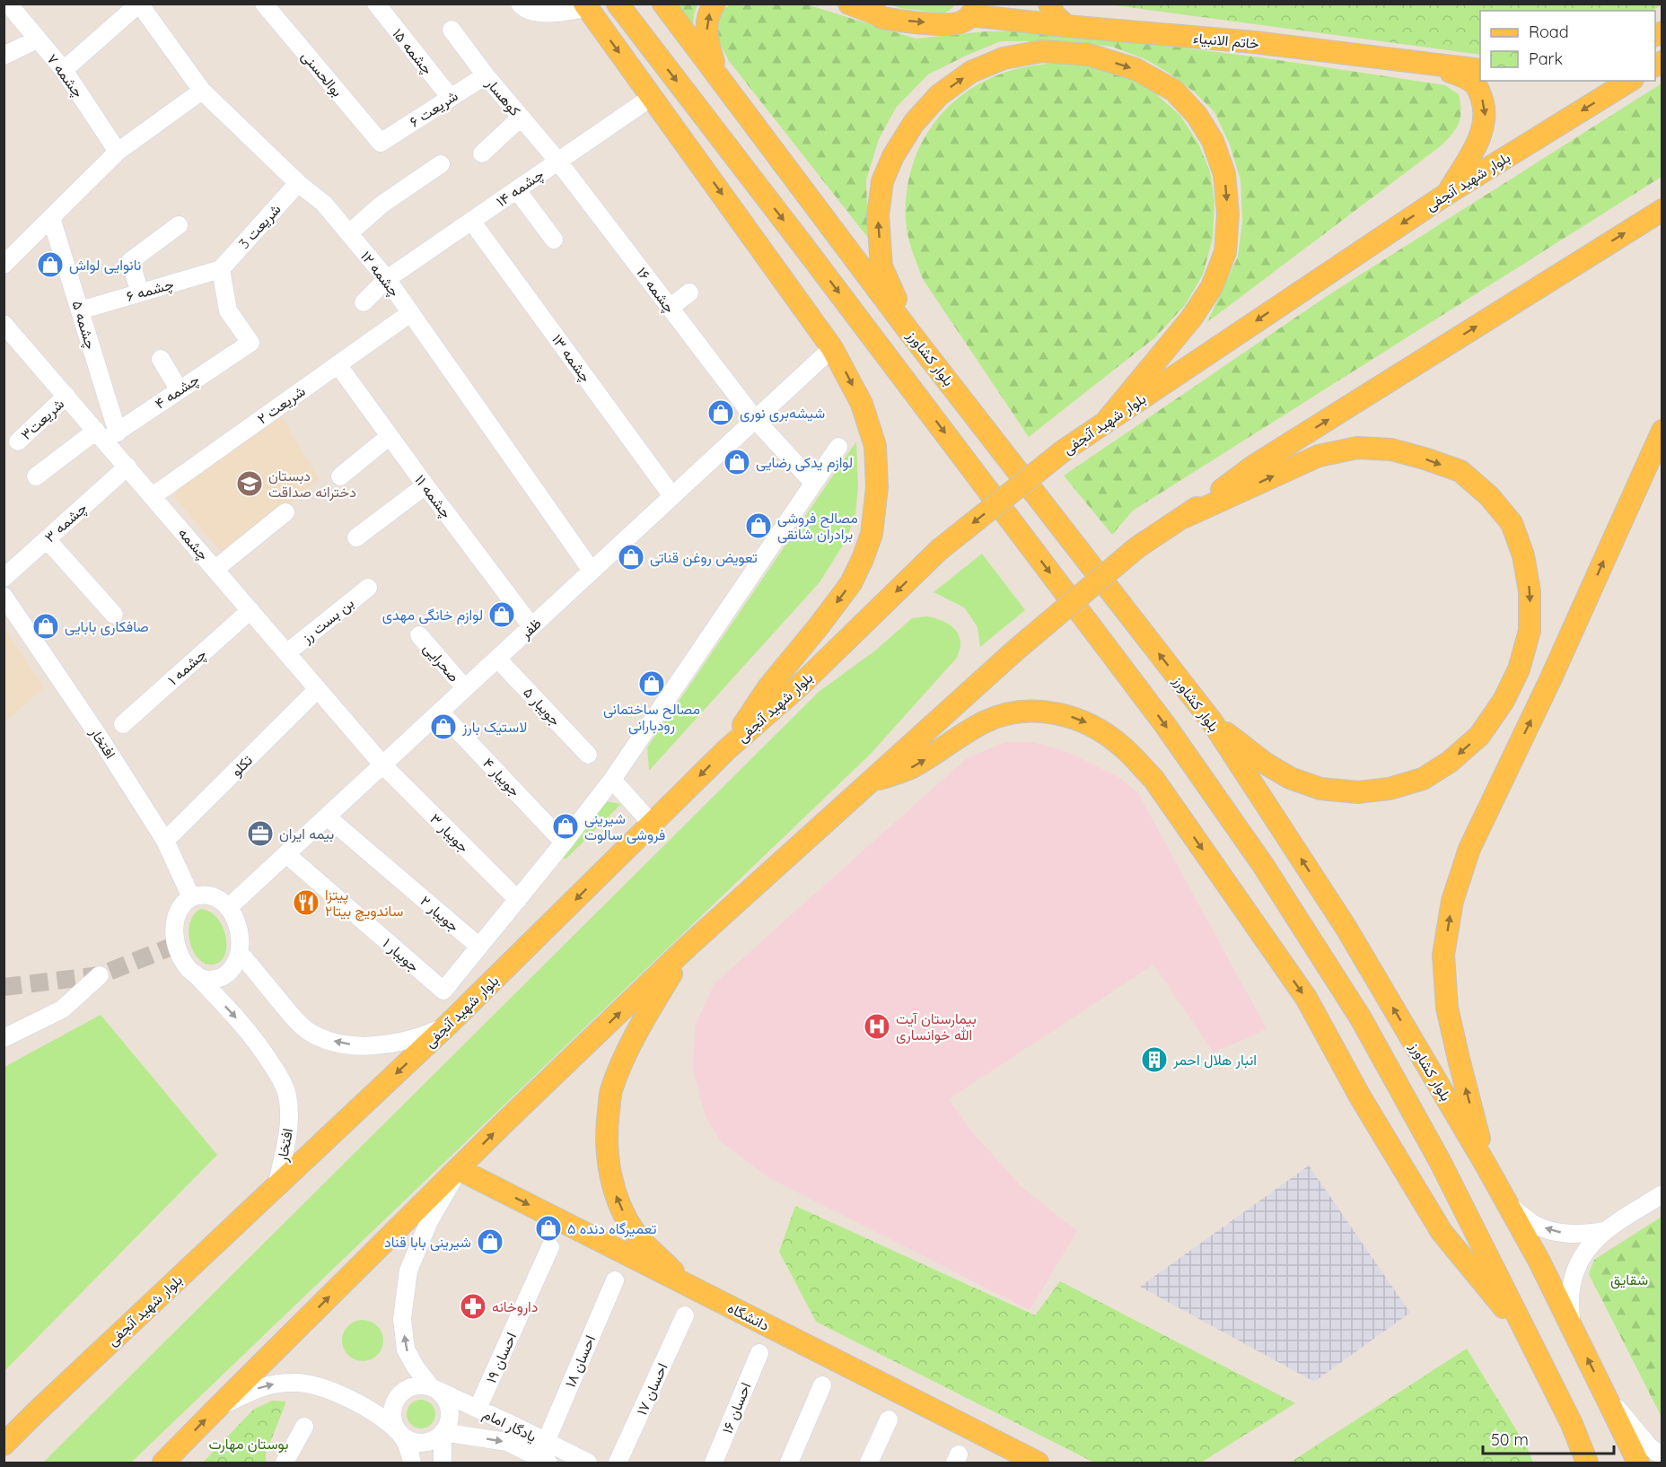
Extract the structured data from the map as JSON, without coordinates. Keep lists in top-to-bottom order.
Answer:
{
  "streets": {
    "main road": [
      "خاتم الانبیاء",
      "بلوار شهید آنجفی",
      "بلوار کشاورز",
      "دانشگاه"
    ],
    "street": [
      "چشمه ۱۵",
      "بوالحسنی",
      "چشمه ۷",
      "کوهسار",
      "شریعت ۶",
      "چشمه ۱۴",
      "شریعت 3",
      "چشمه ۱۲",
      "چشمه ۶",
      "چشمه ۱۶",
      "چشمه ۵",
      "چشمه ۱۳",
      "چشمه ۴",
      "شریعت ۲",
      "شریعت۳",
      "چشمه ۱۱",
      "چشمه ۳",
      "چشمه",
      "بن بست رز",
      "ظفر",
      "صحرایی",
      "چشمه ۱",
      "جویبار ۵",
      "افتخار",
      "تکلو",
      "جویبار ۴",
      "جویبار ۳",
      "جویبار ۲",
      "جویبار ۱",
      "احسان ۱۹",
      "احسان ۱۸",
      "احسان ۱۷",
      "احسان ۱۶",
      "یادگار امام"
    ]
  },
  "crossings": [
    ["چشمه ۱۵", "شریعت ۶"],
    ["بوالحسنی", "شریعت ۶"],
    ["کوهسار", "شریعت ۶"],
    ["کوهسار", "چشمه ۱۴"],
    ["کوهسار", "چشمه ۱۶"],
    ["بلوار شهید آنجفی", "افتخار"],
    ["چشمه ۱۴", "چشمه ۱۲"],
    ["چشمه ۱۴", "چشمه ۱۶"],
    ["چشمه ۱۴", "چشمه ۱۳"],
    ["شریعت 3", "چشمه ۱۲"],
    ["شریعت 3", "چشمه ۶"],
    ["شریعت 3", "چشمه ۴"],
    ["چشمه ۱۲", "شریعت ۲"],
    ["چشمه ۱۲", "ظفر"],
    ["چشمه ۶", "چشمه ۵"],
    ["چشمه ۶", "چشمه ۴"],
    ["چشمه ۱۶", "ظفر"],
    ["چشمه ۵", "چشمه ۴"],
    ["چشمه ۵", "چشمه"],
    ["چشمه ۱۳", "ظفر"],
    ["چشمه ۴", "چشمه"],
    ["شریعت ۲", "چشمه ۱۱"],
    ["شریعت ۲", "چشمه"],
    ["شریعت۳", "چشمه"],
    ["چشمه ۱۱", "ظفر"],
    ["چشمه ۳", "چشمه"],
    ["چشمه", "بن بست رز"],
    ["چشمه", "ظفر"],
    ["چشمه", "چشمه ۱"],
    ["چشمه", "تکلو"],
    ["چشمه", "جویبار ۳"],
    ["ظفر", "صحرایی"],
    ["ظفر", "جویبار ۵"],
    ["ظفر", "افتخار"],
    ["ظفر", "جویبار ۴"],
    ["ظفر", "جویبار ۳"],
    ["ظفر", "جویبار ۲"],
    ["ظفر", "جویبار ۱"],
    ["افتخار", "تکلو"],
    ["جویبار ۲", "جویبار ۱"],
    ["احسان ۱۹", "یادگار امام"],
    ["احسان ۱۸", "یادگار امام"]
  ],
  "one_way": ["افتخار", "دانشگاه"],
  "parks": ["شقایق", "بوستان مهارت"],
  "places": {
    "shop": [
      "نانوایی لواش",
      "شیشه‌بری نوری",
      "لوازم یدکی رضایی",
      "مصالح فروشی برادران شانقی",
      "تعویض روغن قناتی",
      "لوازم خانگی مهدی",
      "صافکاری بابایی",
      "مصالح ساختمانی رودبارانی",
      "لاستیک بارز",
      "شیرینی فروشی سالوت",
      "تعمیرگاه دنده ۵",
      "شیرینی بابا قناد"
    ],
    "school or university": ["دبستان دخترانه صداقت"],
    "office": ["بیمه ایران"],
    "restaurant": ["پیتزا ساندویچ بیتا۲"],
    "hospital": ["بیمارستان آیت الله خوانساری"],
    "building": ["انبار هلال احمر"],
    "pharmacy": ["داروخانه"]
  },
  "legend": ["Road", "Park"],
  "scale_bar": "50 m"
}
